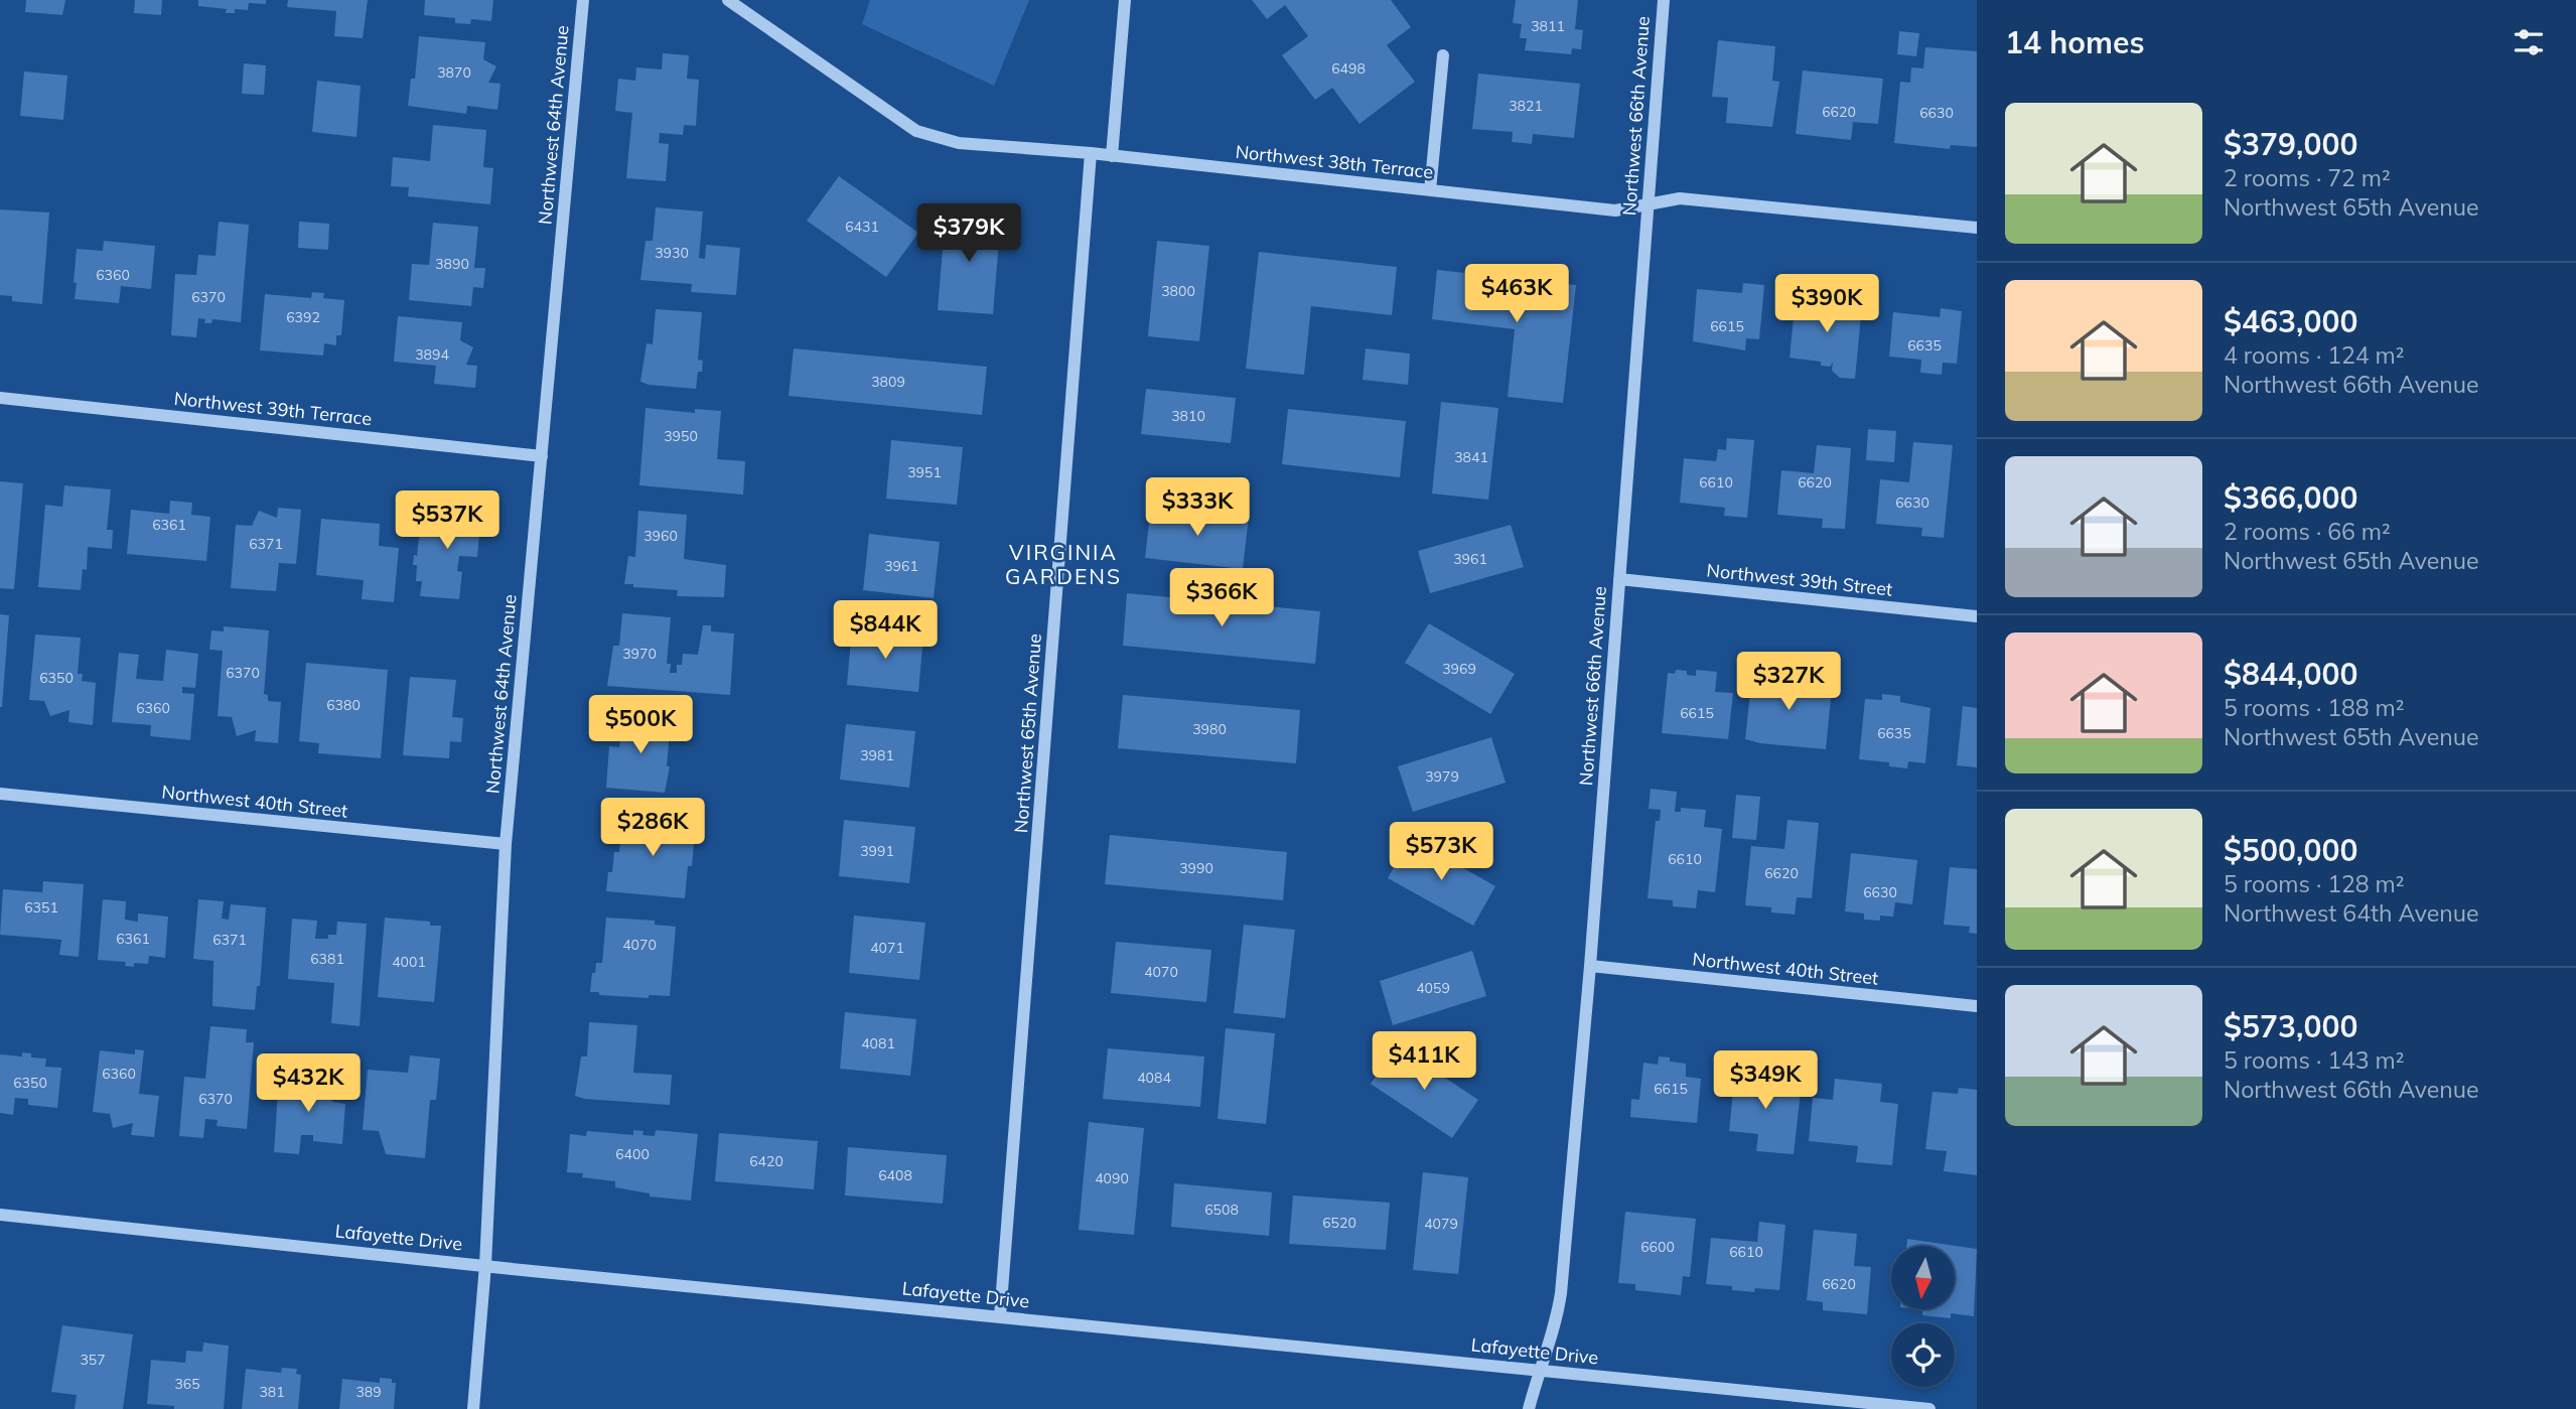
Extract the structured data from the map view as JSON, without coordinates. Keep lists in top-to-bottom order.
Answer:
{
  "streets": {
    "street": [
      "Northwest 66th Avenue",
      "Northwest 64th Avenue",
      "Northwest 38th Terrace",
      "Northwest 39th Terrace",
      "Northwest 39th Street",
      "Northwest 65th Avenue",
      "Northwest 40th Street",
      "Lafayette Drive"
    ]
  },
  "crossings": [
    ["Northwest 66th Avenue", "Northwest 38th Terrace"],
    ["Northwest 66th Avenue", "Northwest 39th Street"],
    ["Northwest 66th Avenue", "Northwest 40th Street"],
    ["Northwest 66th Avenue", "Lafayette Drive"],
    ["Northwest 64th Avenue", "Northwest 39th Terrace"],
    ["Northwest 64th Avenue", "Northwest 40th Street"],
    ["Northwest 64th Avenue", "Lafayette Drive"],
    ["Northwest 38th Terrace", "Northwest 65th Avenue"],
    ["Northwest 65th Avenue", "Lafayette Drive"]
  ],
  "districts": ["VIRGINIA GARDENS"],
  "house_numbers": [
    "3811",
    "6498",
    "3870",
    "3821",
    "6620",
    "6630",
    "6431",
    "3930",
    "3890",
    "6360",
    "3800",
    "6370",
    "6392",
    "6615",
    "6635",
    "3894",
    "3809",
    "3810",
    "3950",
    "3841",
    "3951",
    "6610",
    "6620",
    "6630",
    "6361",
    "3960",
    "6371",
    "3961",
    "3961",
    "3970",
    "3969",
    "6370",
    "6350",
    "6380",
    "6360",
    "6615",
    "3980",
    "6635",
    "3981",
    "3979",
    "3991",
    "6610",
    "3990",
    "6620",
    "6630",
    "6351",
    "6361",
    "6371",
    "4070",
    "4071",
    "6381",
    "4001",
    "4070",
    "4059",
    "4081",
    "6360",
    "4084",
    "6350",
    "6615",
    "6370",
    "6400",
    "6420",
    "6408",
    "4090",
    "6508",
    "6520",
    "4079",
    "6600",
    "6610",
    "6620",
    "357",
    "365",
    "381",
    "389"
  ],
  "north": "bottom",
  "page": {
    "heading": "14 homes",
    "list": [
      {
        "name": "$379,000",
        "note": "2 rooms · 72 m² · Northwest 65th Avenue"
      },
      {
        "name": "$463,000",
        "note": "4 rooms · 124 m² · Northwest 66th Avenue"
      },
      {
        "name": "$366,000",
        "note": "2 rooms · 66 m² · Northwest 65th Avenue"
      },
      {
        "name": "$844,000",
        "note": "5 rooms · 188 m² · Northwest 65th Avenue"
      },
      {
        "name": "$500,000",
        "note": "5 rooms · 128 m² · Northwest 64th Avenue"
      },
      {
        "name": "$573,000",
        "note": "5 rooms · 143 m² · Northwest 66th Avenue"
      }
    ],
    "price": [
      "$379K",
      "$463K",
      "$390K",
      "$333K",
      "$537K",
      "$366K",
      "$844K",
      "$327K",
      "$500K",
      "$286K",
      "$573K",
      "$411K",
      "$349K",
      "$432K"
    ]
  }
}
